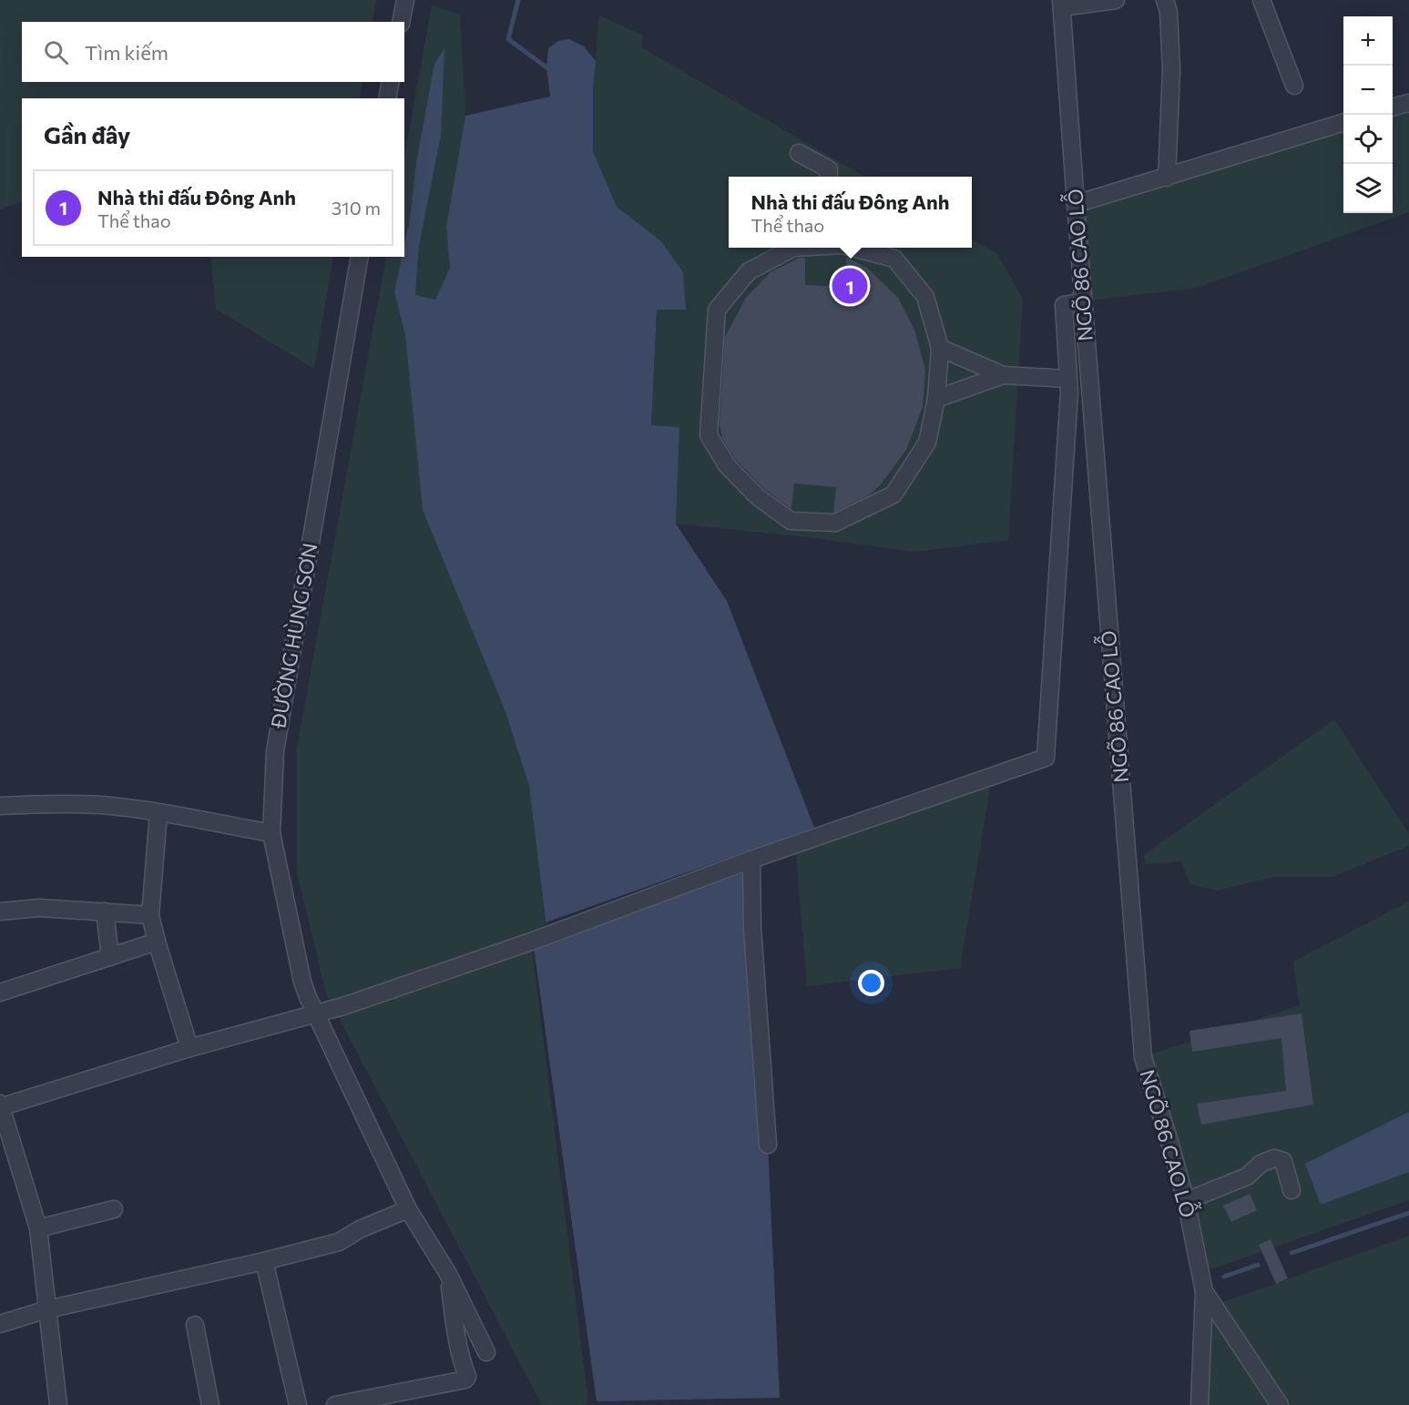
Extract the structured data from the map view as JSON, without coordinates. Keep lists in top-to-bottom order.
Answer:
{
  "streets": {
    "street": ["NGÕ 86 CAO LỖ", "ĐƯỜNG HÙNG SƠN"]
  },
  "page": {
    "map_buttons": ["+", "−"],
    "search": "Tìm kiếm",
    "heading": "Gần đây",
    "list": [
      {
        "mark": "1",
        "name": "Nhà thi đấu Đông Anh",
        "note": "Thể thao",
        "value": "310 m"
      }
    ],
    "popup": ["Nhà thi đấu Đông Anh", "Thể thao"],
    "pins": "1"
  }
}
